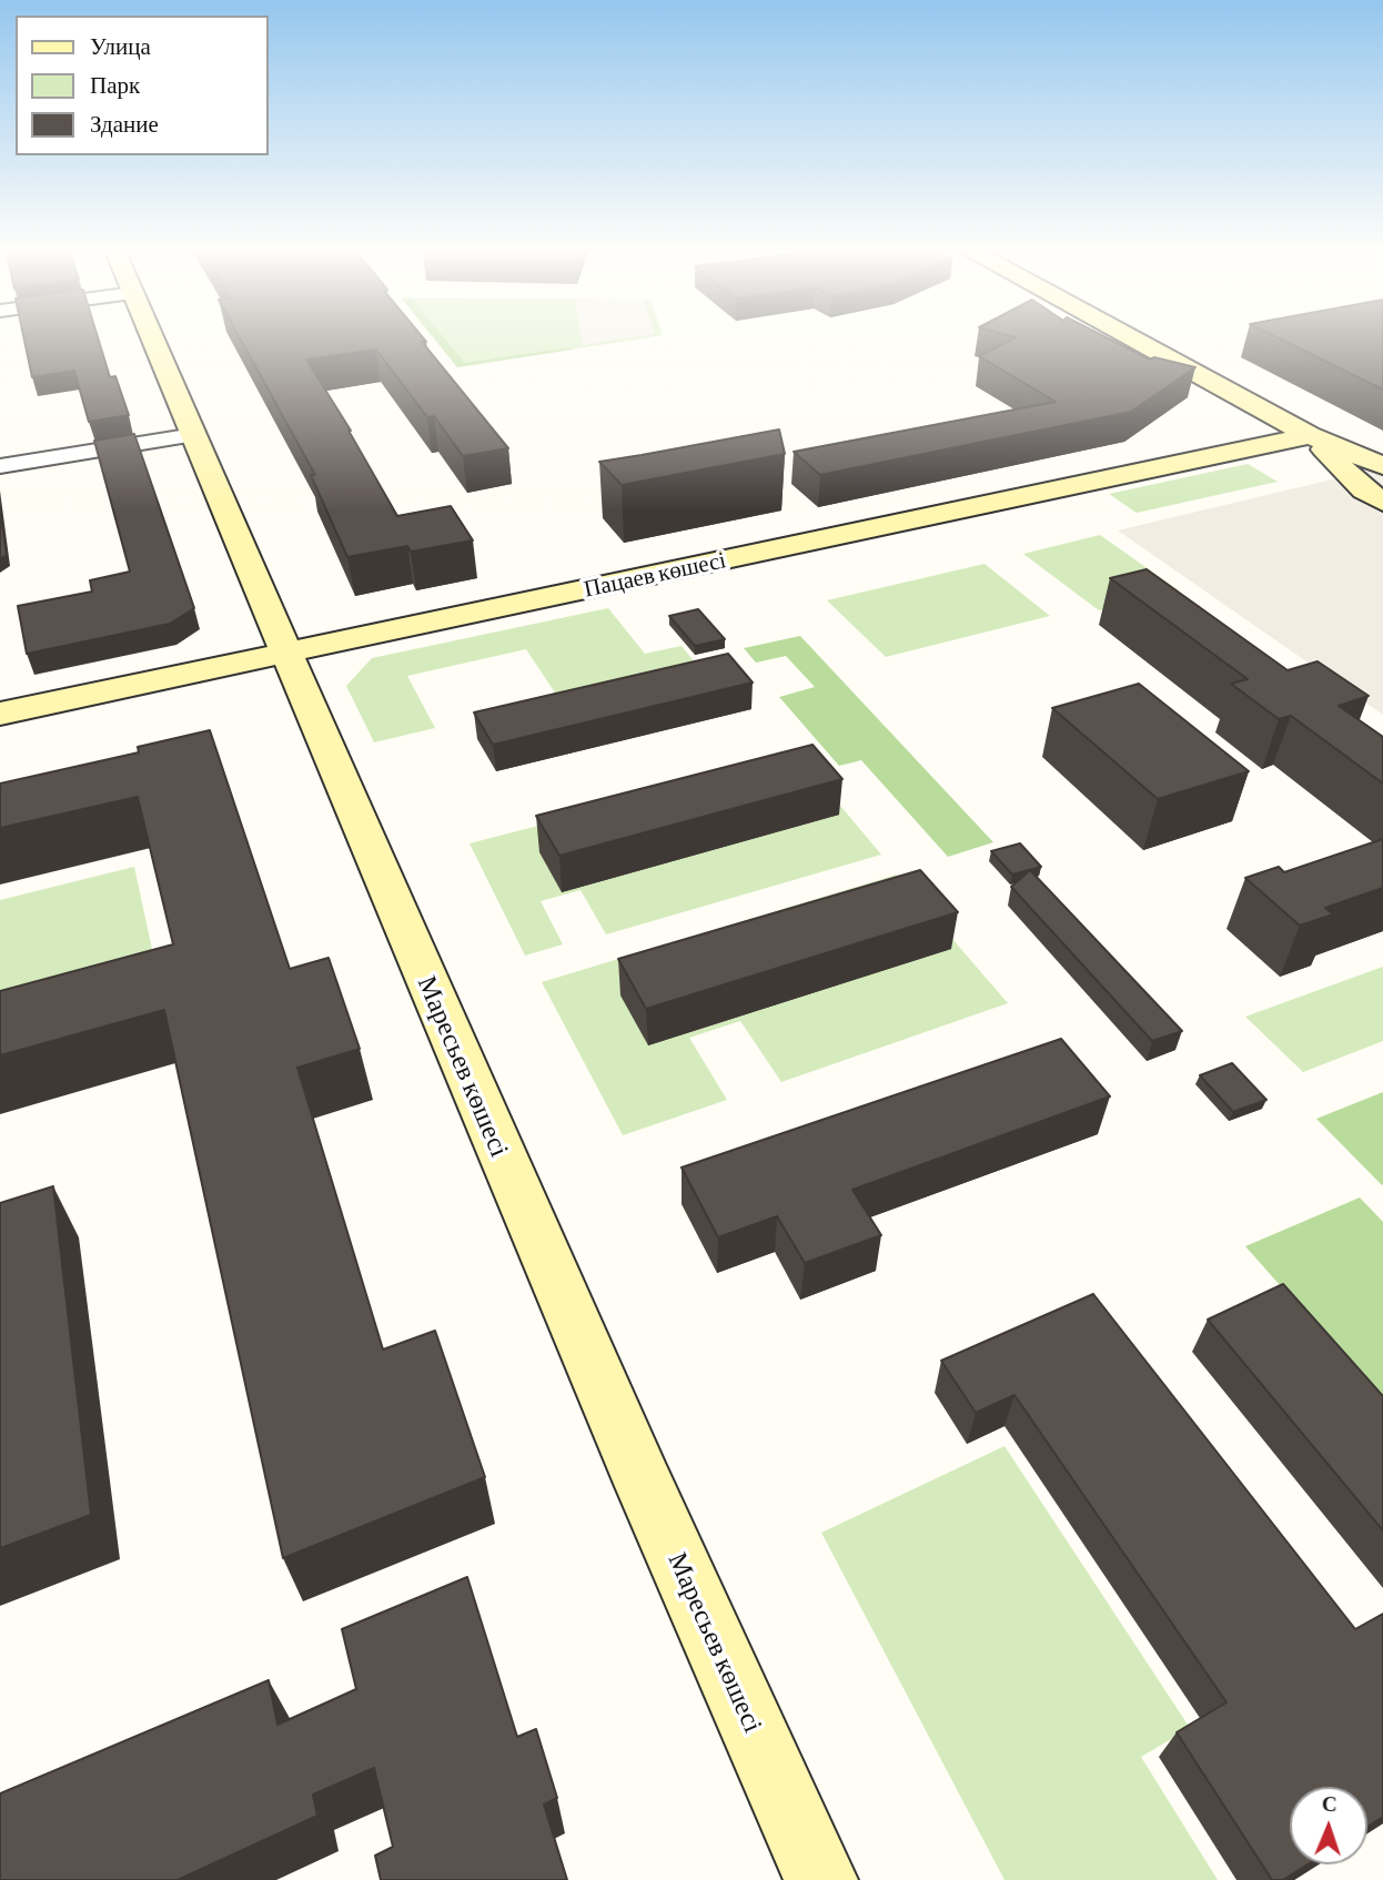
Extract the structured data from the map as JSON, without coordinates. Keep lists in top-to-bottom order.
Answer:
{
  "streets": {
    "main road": ["Пацаев көшесі", "Маресьев көшесі"]
  },
  "crossings": [
    ["Пацаев көшесі", "Маресьев көшесі"]
  ],
  "legend": ["Улица", "Парк", "Здание"],
  "north": "top"
}
